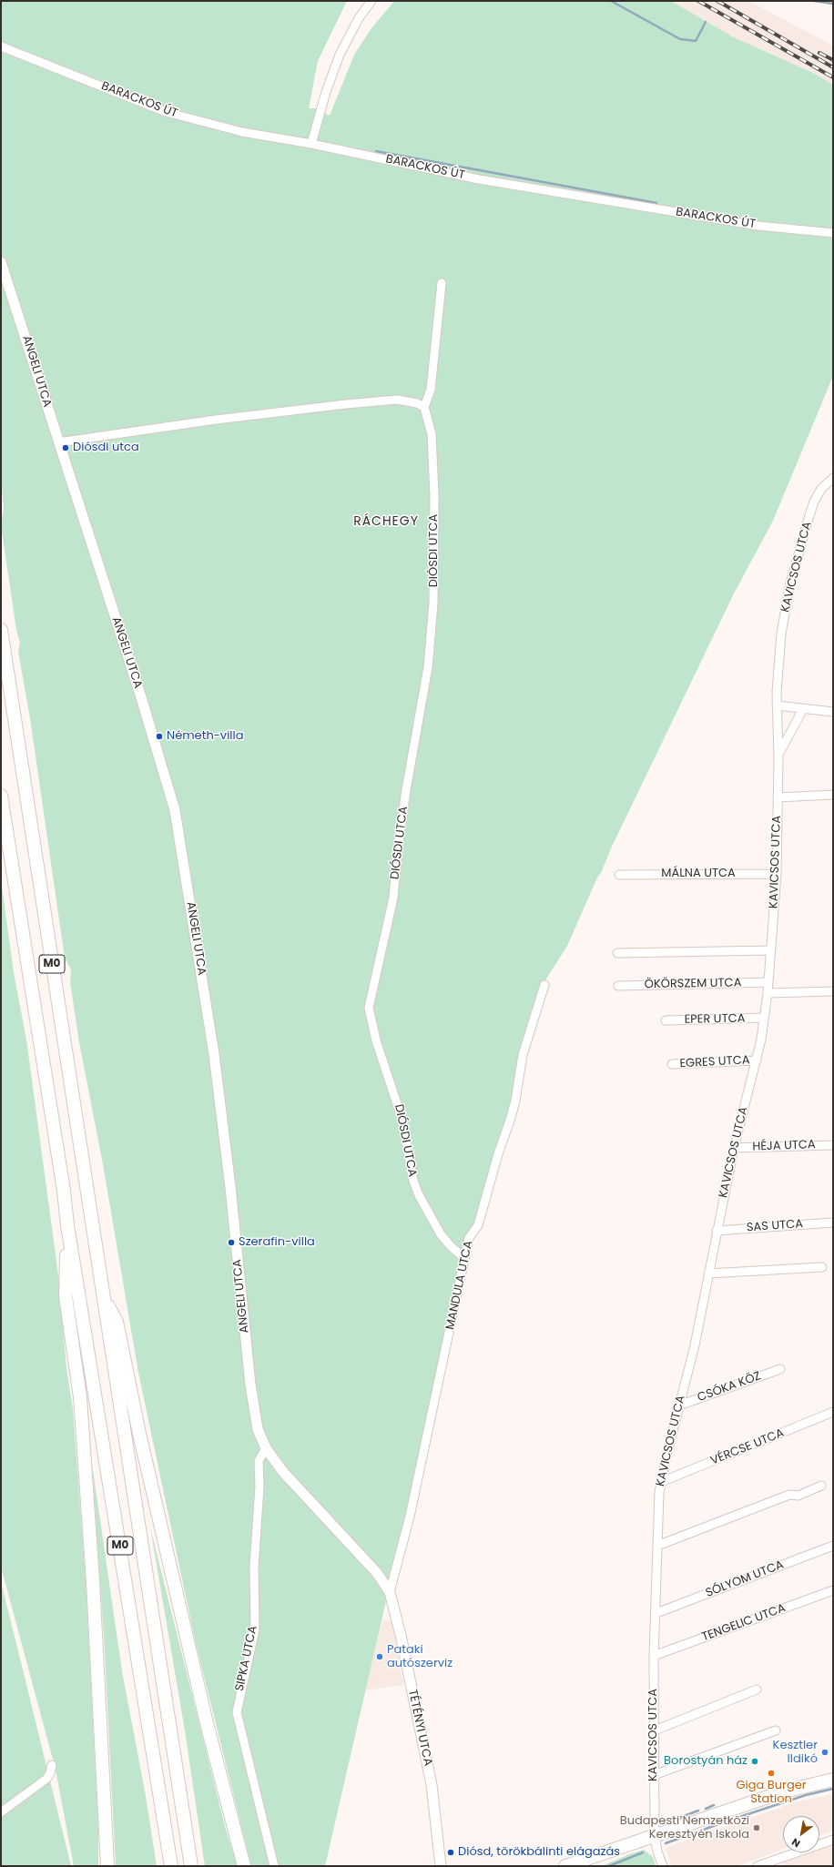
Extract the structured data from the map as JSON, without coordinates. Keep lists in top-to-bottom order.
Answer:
{
  "streets": {
    "main road": ["M0"],
    "street": [
      "BARACKOS ÚT",
      "ANGELI UTCA",
      "DIÓSDI UTCA",
      "KAVICSOS UTCA",
      "MÁLNA UTCA",
      "ÖKÖRSZEM UTCA",
      "EPER UTCA",
      "EGRES UTCA",
      "HÉJA UTCA",
      "SAS UTCA",
      "MANDULA UTCA",
      "CSÓKA KÖZ",
      "VÉRCSE UTCA",
      "SÓLYOM UTCA",
      "TENGELIC UTCA",
      "SIPKA UTCA",
      "TÉTÉNYI UTCA"
    ]
  },
  "crossings": [
    ["ANGELI UTCA", "MANDULA UTCA"],
    ["ANGELI UTCA", "SIPKA UTCA"],
    ["ANGELI UTCA", "TÉTÉNYI UTCA"],
    ["DIÓSDI UTCA", "MANDULA UTCA"],
    ["KAVICSOS UTCA", "MÁLNA UTCA"],
    ["KAVICSOS UTCA", "ÖKÖRSZEM UTCA"],
    ["KAVICSOS UTCA", "EPER UTCA"],
    ["KAVICSOS UTCA", "EGRES UTCA"],
    ["KAVICSOS UTCA", "HÉJA UTCA"],
    ["KAVICSOS UTCA", "SAS UTCA"],
    ["KAVICSOS UTCA", "CSÓKA KÖZ"],
    ["KAVICSOS UTCA", "VÉRCSE UTCA"],
    ["KAVICSOS UTCA", "SÓLYOM UTCA"],
    ["KAVICSOS UTCA", "TENGELIC UTCA"],
    ["MANDULA UTCA", "TÉTÉNYI UTCA"]
  ],
  "districts": ["RÁCHEGY"],
  "places": [
    "Diósdi utca",
    "Németh-villa",
    "Szerafin-villa",
    "Pataki autószerviz",
    "Kesztler Ildikó",
    "Borostyán ház",
    "Giga Burger Station",
    "Budapesti Nemzetközi Keresztyén Iskola",
    "Diósd, törökbálinti elágazás"
  ],
  "north": "bottom left"
}
